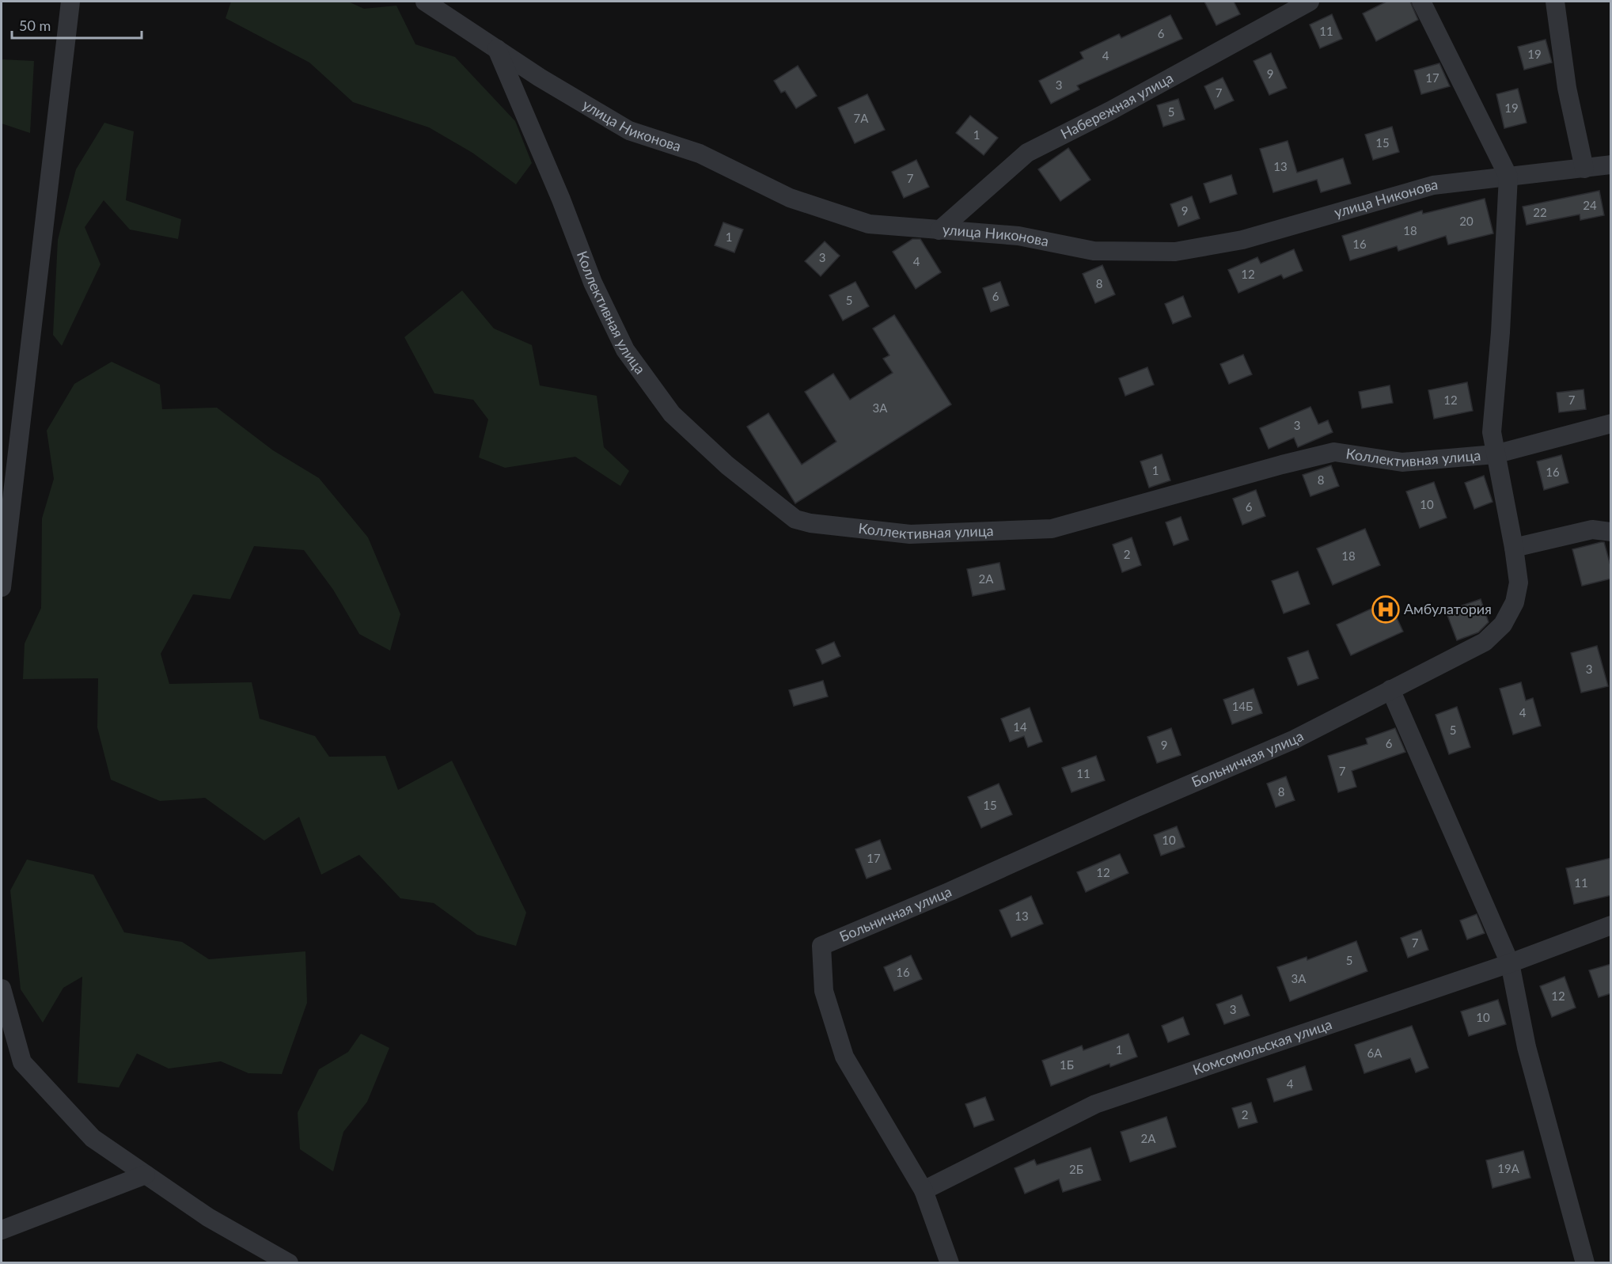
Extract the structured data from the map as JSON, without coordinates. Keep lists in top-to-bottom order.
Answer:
{
  "streets": {
    "street": [
      "Набережная улица",
      "улица Никонова",
      "Коллективная улица",
      "Больничная улица",
      "Комсомольская улица"
    ]
  },
  "crossings": [
    ["Набережная улица", "улица Никонова"],
    ["улица Никонова", "Коллективная улица"],
    ["улица Никонова", "Больничная улица"],
    ["Коллективная улица", "Больничная улица"],
    ["Больничная улица", "Комсомольская улица"]
  ],
  "places": {
    "hospital": ["Амбулатория"]
  },
  "house_numbers": [
    "11",
    "6",
    "19",
    "4",
    "9",
    "17",
    "3",
    "7",
    "19",
    "5",
    "7А",
    "1",
    "15",
    "13",
    "7",
    "24",
    "9",
    "22",
    "20",
    "18",
    "1",
    "16",
    "3",
    "4",
    "12",
    "8",
    "6",
    "5",
    "12",
    "7",
    "3А",
    "3",
    "1",
    "16",
    "8",
    "10",
    "6",
    "2",
    "18",
    "2А",
    "3",
    "14Б",
    "4",
    "14",
    "5",
    "6",
    "9",
    "7",
    "11",
    "8",
    "15",
    "10",
    "17",
    "12",
    "11",
    "13",
    "7",
    "5",
    "16",
    "3А",
    "12",
    "3",
    "10",
    "1",
    "6А",
    "1Б",
    "4",
    "2",
    "2А",
    "19А",
    "2Б"
  ],
  "scale_bar": "50 m"
}
